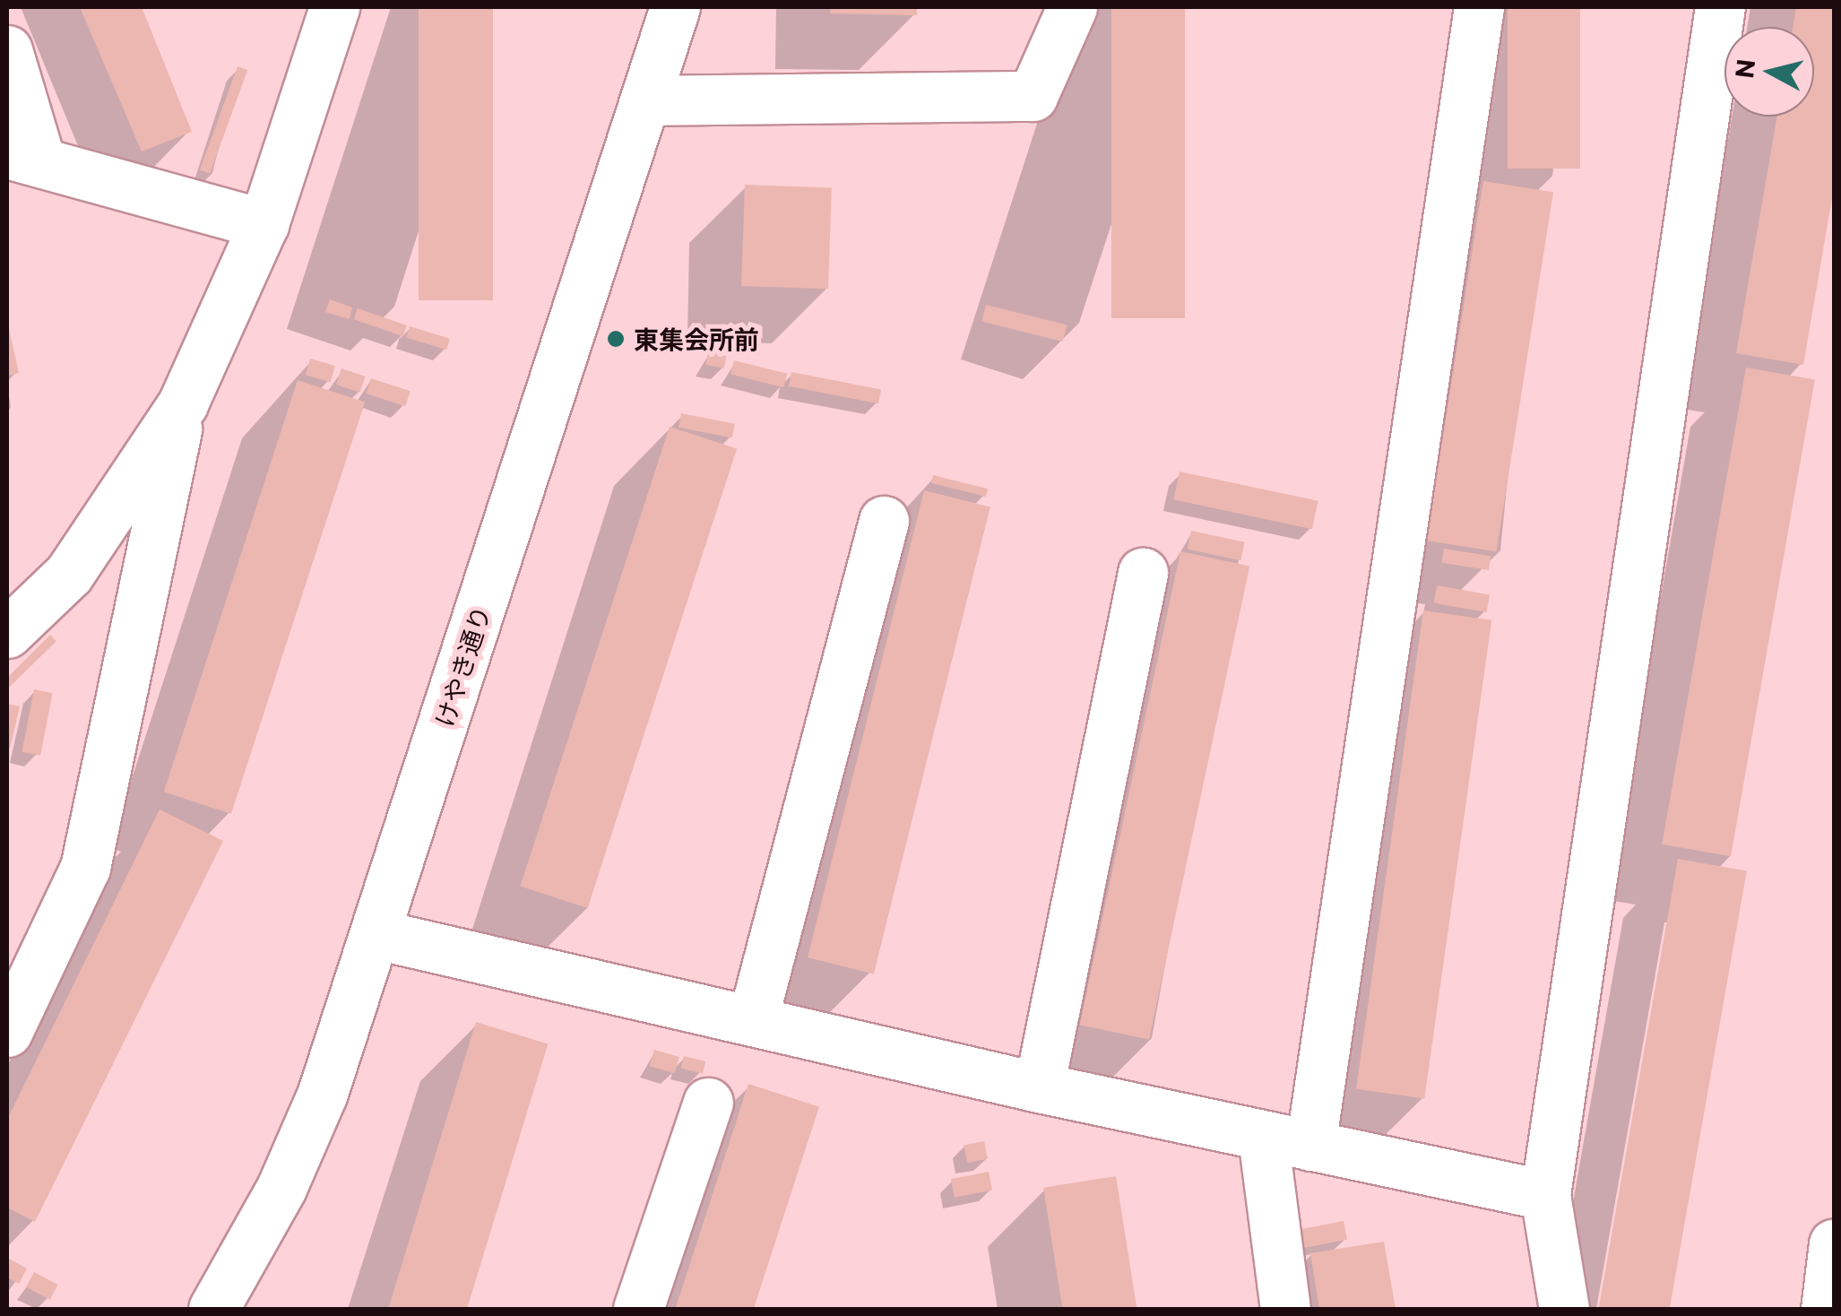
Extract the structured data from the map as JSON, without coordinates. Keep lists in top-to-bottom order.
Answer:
{
  "streets": {
    "street": ["けやき通り"]
  },
  "places": ["東集会所前"],
  "north": "left"
}
